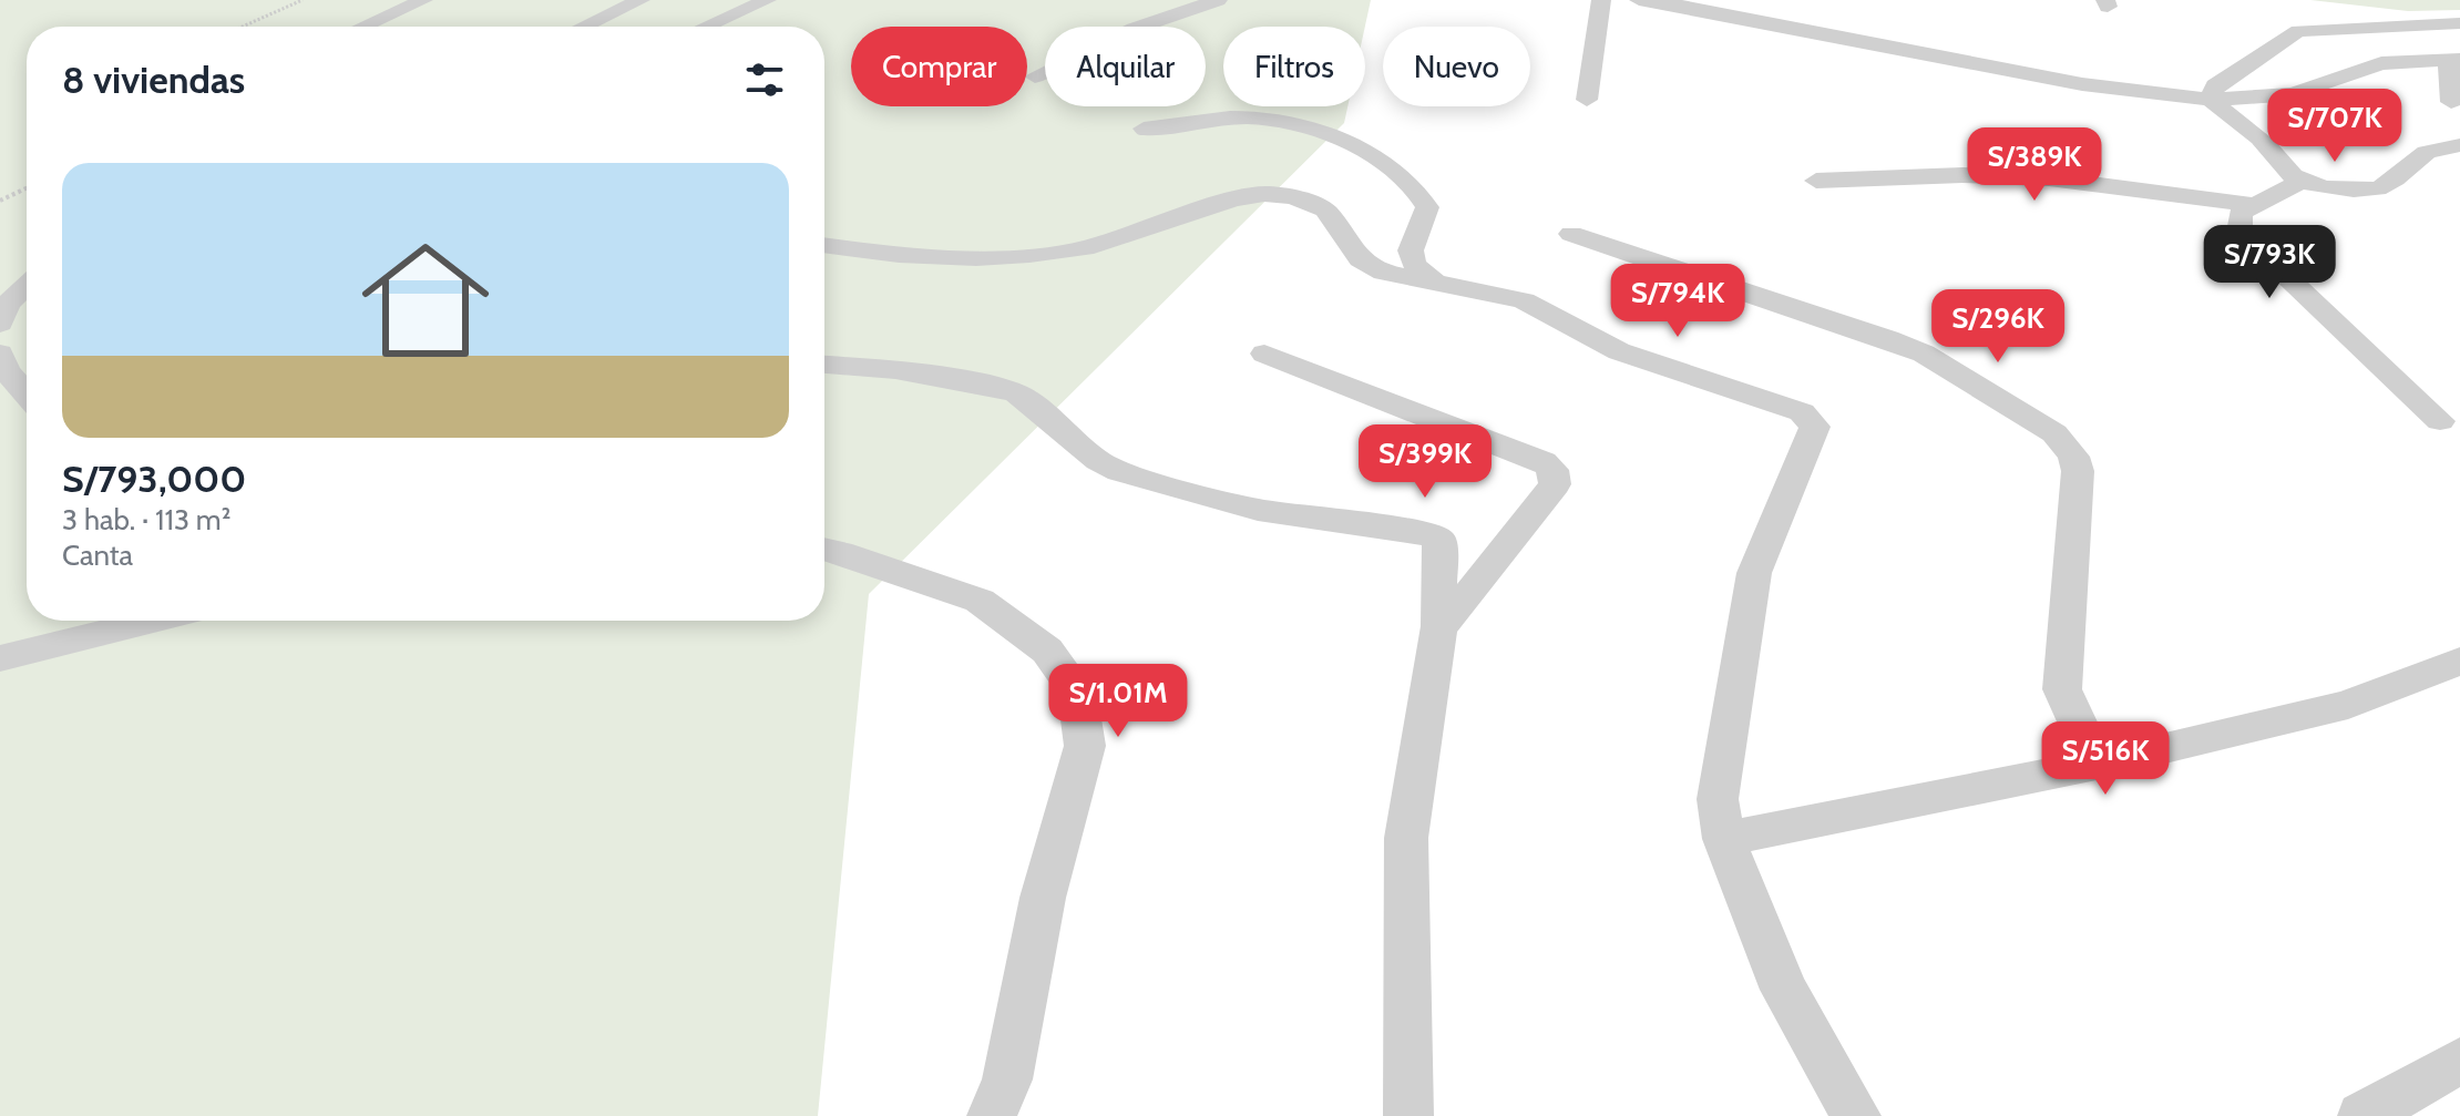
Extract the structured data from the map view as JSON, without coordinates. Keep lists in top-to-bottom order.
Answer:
{
  "page": {
    "chip": [
      "Comprar",
      "Alquilar",
      "Filtros",
      "Nuevo"
    ],
    "heading": "8 viviendas",
    "price": [
      "S/707K",
      "S/389K",
      "S/793K",
      "S/794K",
      "S/296K",
      "S/399K",
      "S/1.01M",
      "S/516K"
    ],
    "list": [
      {
        "name": "S/793,000",
        "note": "3 hab. · 113 m² · Canta"
      }
    ]
  }
}
